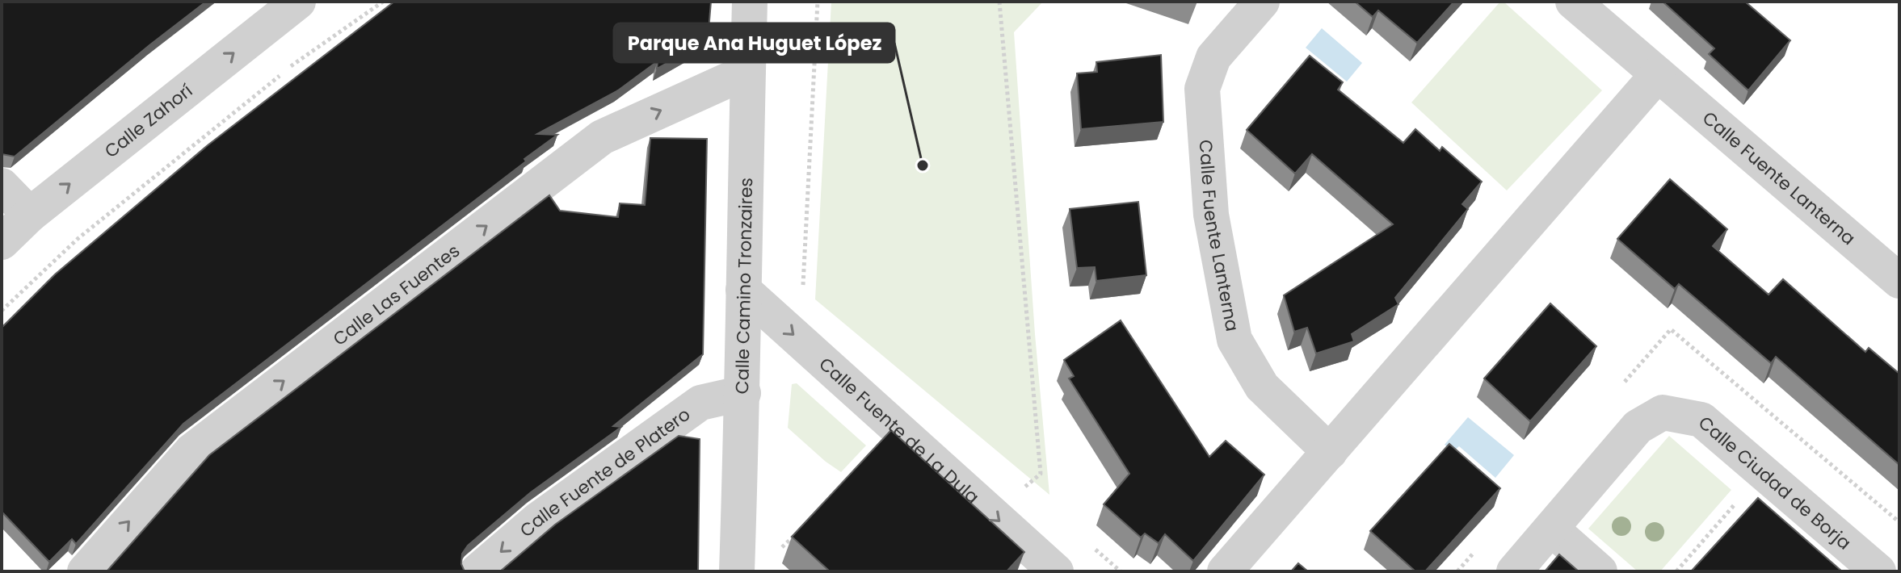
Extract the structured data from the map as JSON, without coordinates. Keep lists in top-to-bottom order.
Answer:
{
  "streets": {
    "street": [
      "Calle Zahorí",
      "Calle Fuente Lanterna",
      "Calle Camino Tronzaires",
      "Calle Las Fuentes",
      "Calle Fuente de La Dula",
      "Calle Fuente de Platero",
      "Calle Ciudad de Borja"
    ]
  },
  "crossings": [
    ["Calle Camino Tronzaires", "Calle Las Fuentes"],
    ["Calle Camino Tronzaires", "Calle Fuente de La Dula"],
    ["Calle Camino Tronzaires", "Calle Fuente de Platero"]
  ],
  "one_way": [
    "Calle Zahorí",
    "Calle Las Fuentes",
    "Calle Fuente de La Dula",
    "Calle Fuente de Platero"
  ],
  "places": ["Parque Ana Huguet López"]
}
